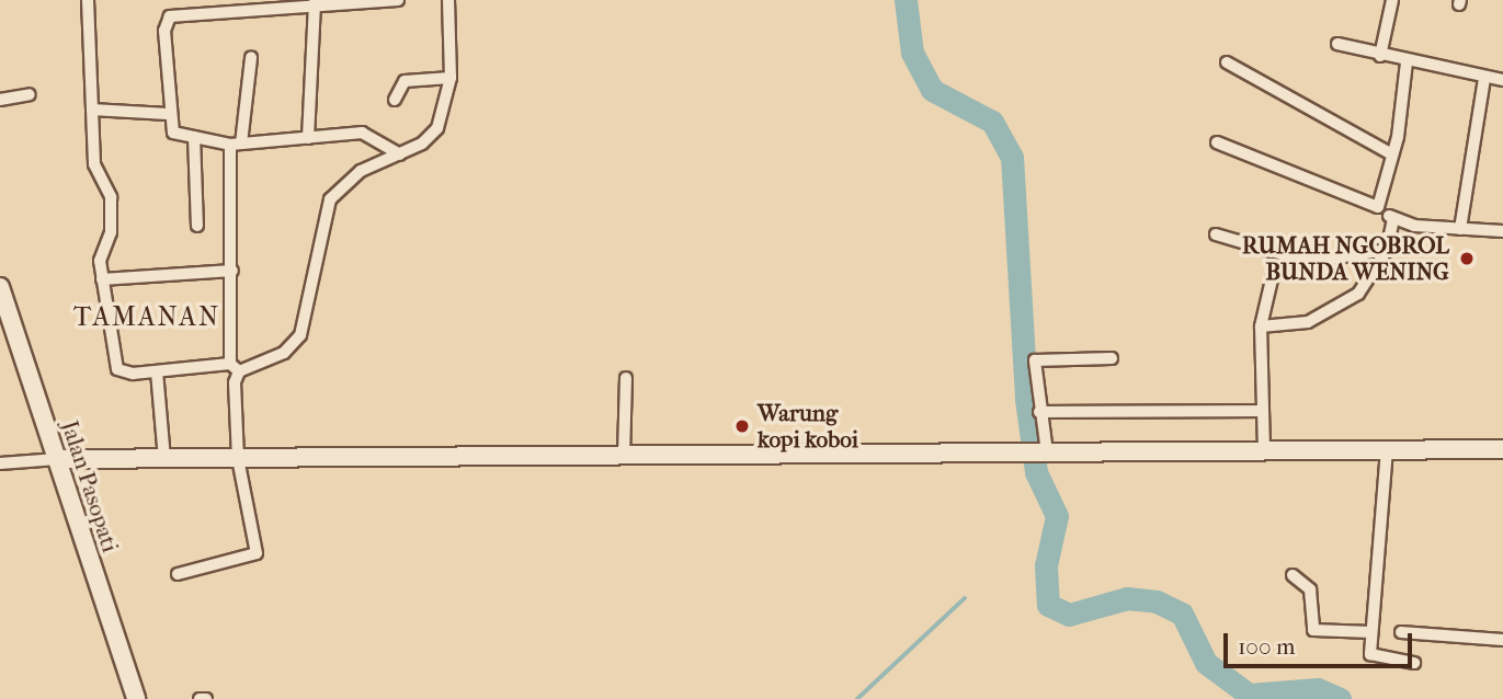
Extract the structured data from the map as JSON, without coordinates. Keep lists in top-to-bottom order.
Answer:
{
  "streets": {
    "street": ["Jalan Pasopati"]
  },
  "districts": ["TAMANAN"],
  "places": ["RUMAH NGOBROL BUNDA WENING", "Warung kopi koboi"],
  "scale_bar": "100 m"
}
